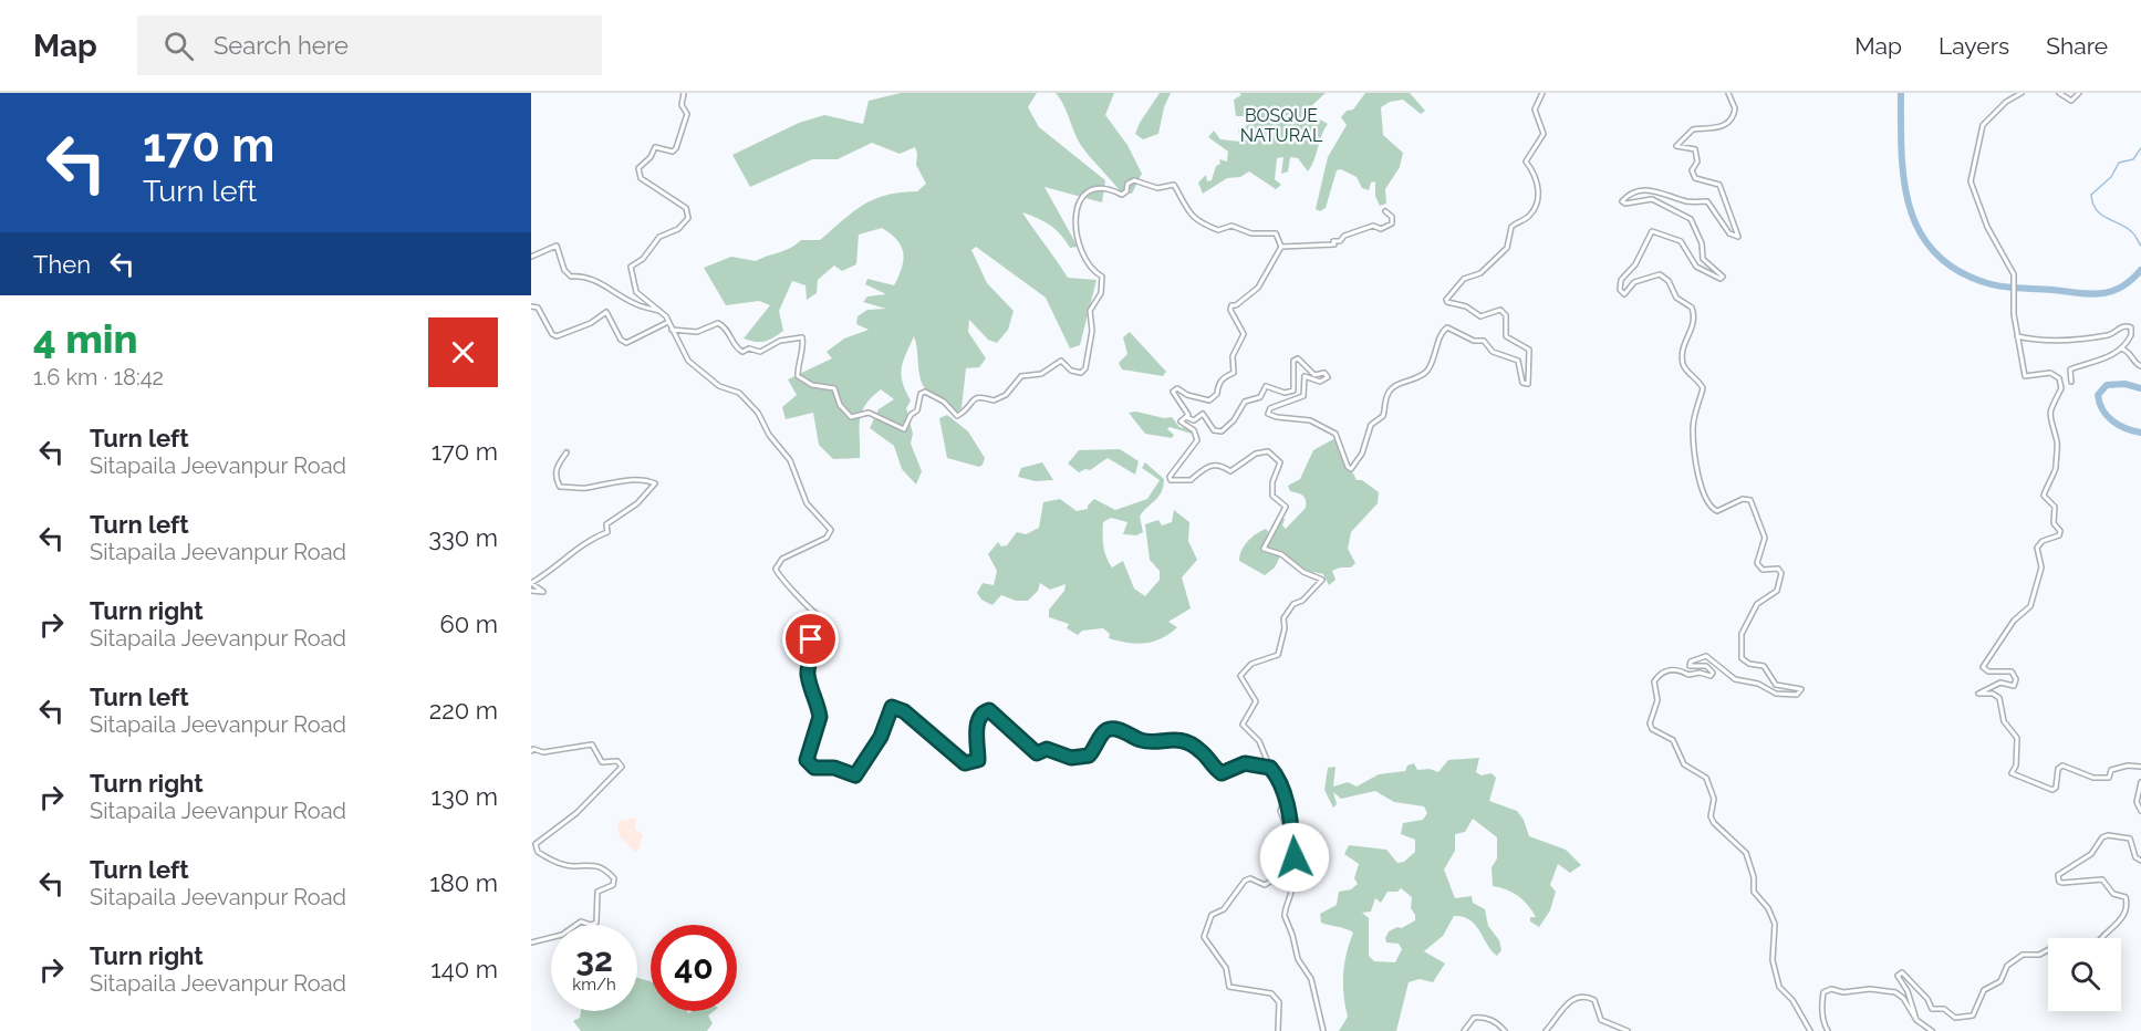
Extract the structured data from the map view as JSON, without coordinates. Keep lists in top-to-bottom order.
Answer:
{
  "parks": ["BOSQUE NATURAL"],
  "page": {
    "header": "Map",
    "search": "Search here",
    "nav": ["Map", "Layers", "Share"],
    "turn": ["170 m", "Turn left"],
    "then": "Then",
    "heading": ["4 min", "1.6 km · 18:42"],
    "list": [
      {
        "name": "Turn left",
        "note": "Sitapaila Jeevanpur Road",
        "value": "170 m"
      },
      {
        "name": "Turn left",
        "note": "Sitapaila Jeevanpur Road",
        "value": "330 m"
      },
      {
        "name": "Turn right",
        "note": "Sitapaila Jeevanpur Road",
        "value": "60 m"
      },
      {
        "name": "Turn left",
        "note": "Sitapaila Jeevanpur Road",
        "value": "220 m"
      },
      {
        "name": "Turn right",
        "note": "Sitapaila Jeevanpur Road",
        "value": "130 m"
      },
      {
        "name": "Turn left",
        "note": "Sitapaila Jeevanpur Road",
        "value": "180 m"
      },
      {
        "name": "Turn right",
        "note": "Sitapaila Jeevanpur Road",
        "value": "140 m"
      }
    ],
    "speed": "32 km/h",
    "limit": "40"
  }
}
